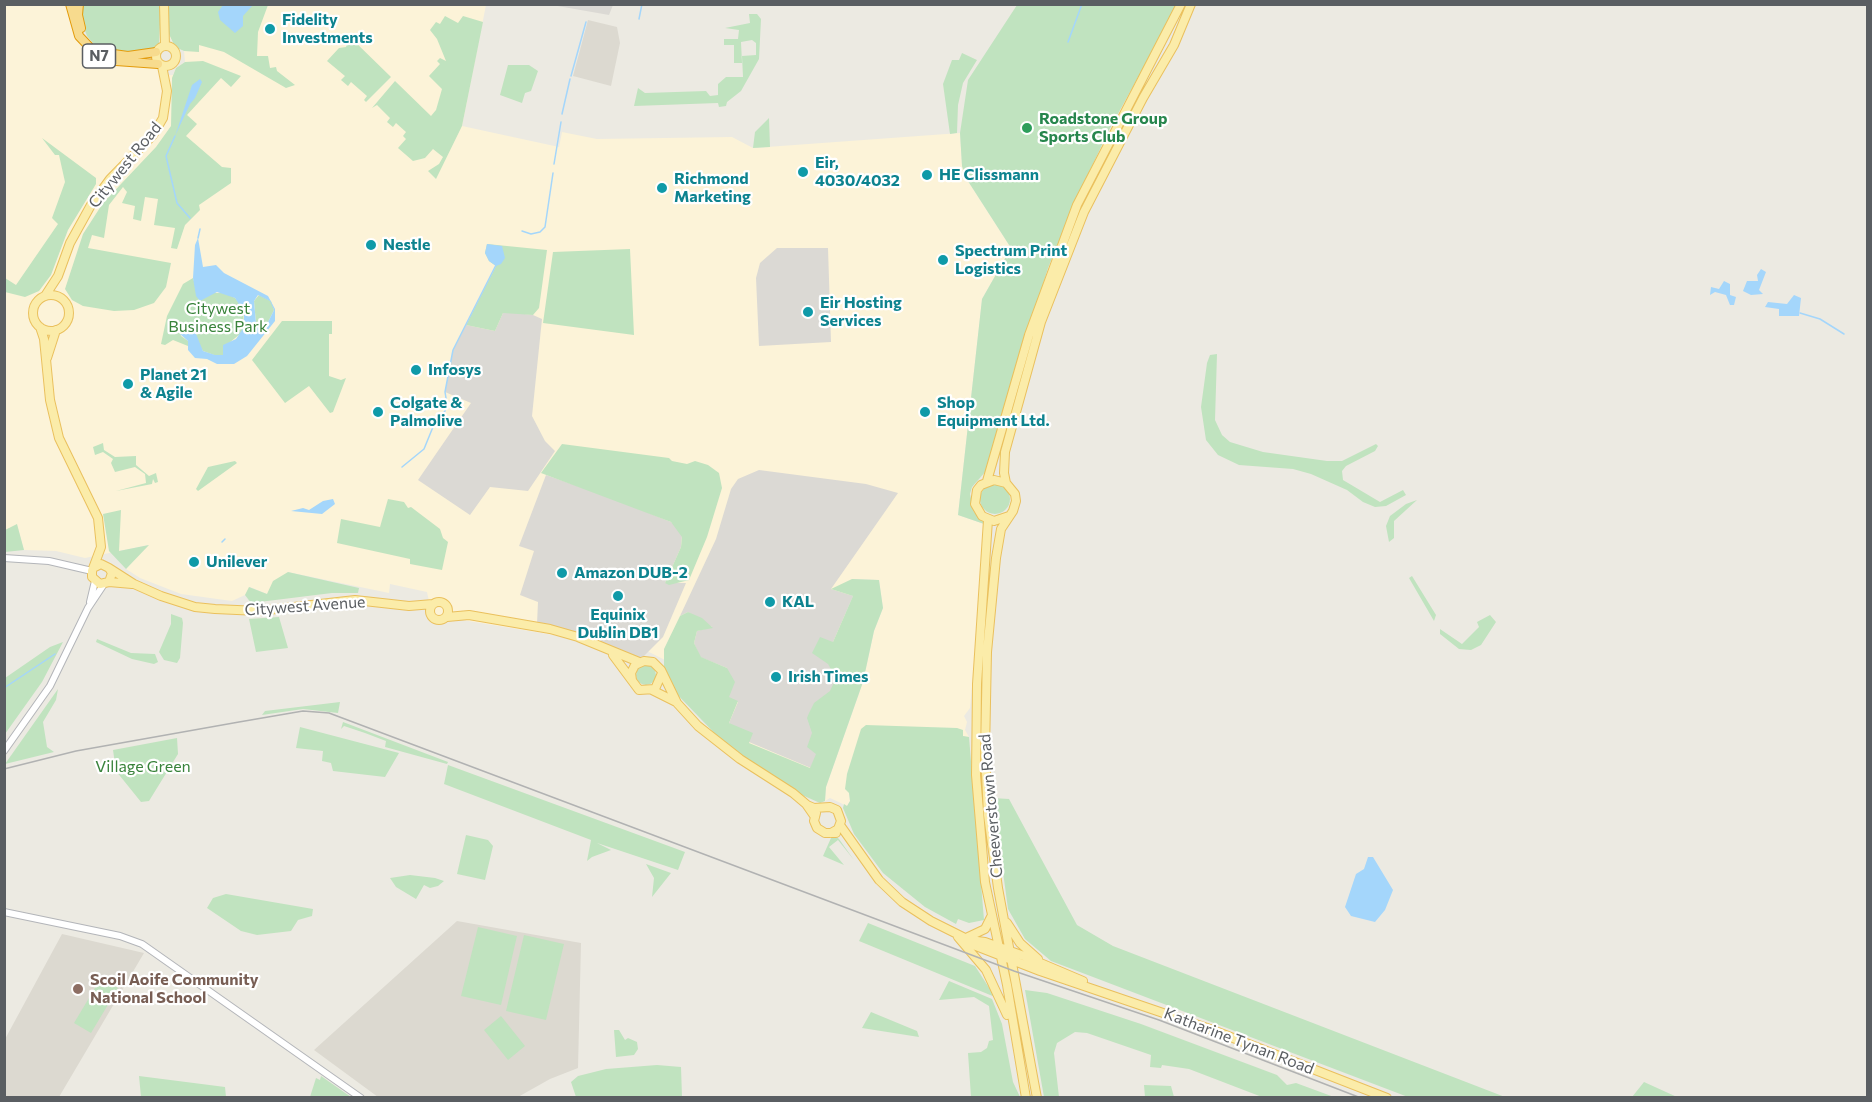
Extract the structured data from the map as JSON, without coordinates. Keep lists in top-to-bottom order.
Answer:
{
  "streets": {
    "highway": ["N7"],
    "main road": [
      "Citywest Road",
      "Citywest Avenue",
      "Cheeverstown Road",
      "Katharine Tynan Road"
    ]
  },
  "crossings": [
    ["N7", "Citywest Road"],
    ["Cheeverstown Road", "Katharine Tynan Road"]
  ],
  "parks": ["Citywest Business Park", "Village Green"],
  "places": [
    "Fidelity Investments",
    "Roadstone Group Sports Club",
    "Eir, 4030/4032",
    "HE Clissmann",
    "Richmond Marketing",
    "Nestle",
    "Spectrum Print Logistics",
    "Eir Hosting Services",
    "Infosys",
    "Planet 21 & Agile",
    "Colgate & Palmolive",
    "Shop Equipment Ltd.",
    "Unilever",
    "Amazon DUB-2",
    "Equinix Dublin DB1",
    "KAL",
    "Irish Times",
    "Scoil Aoife Community National School"
  ]
}
